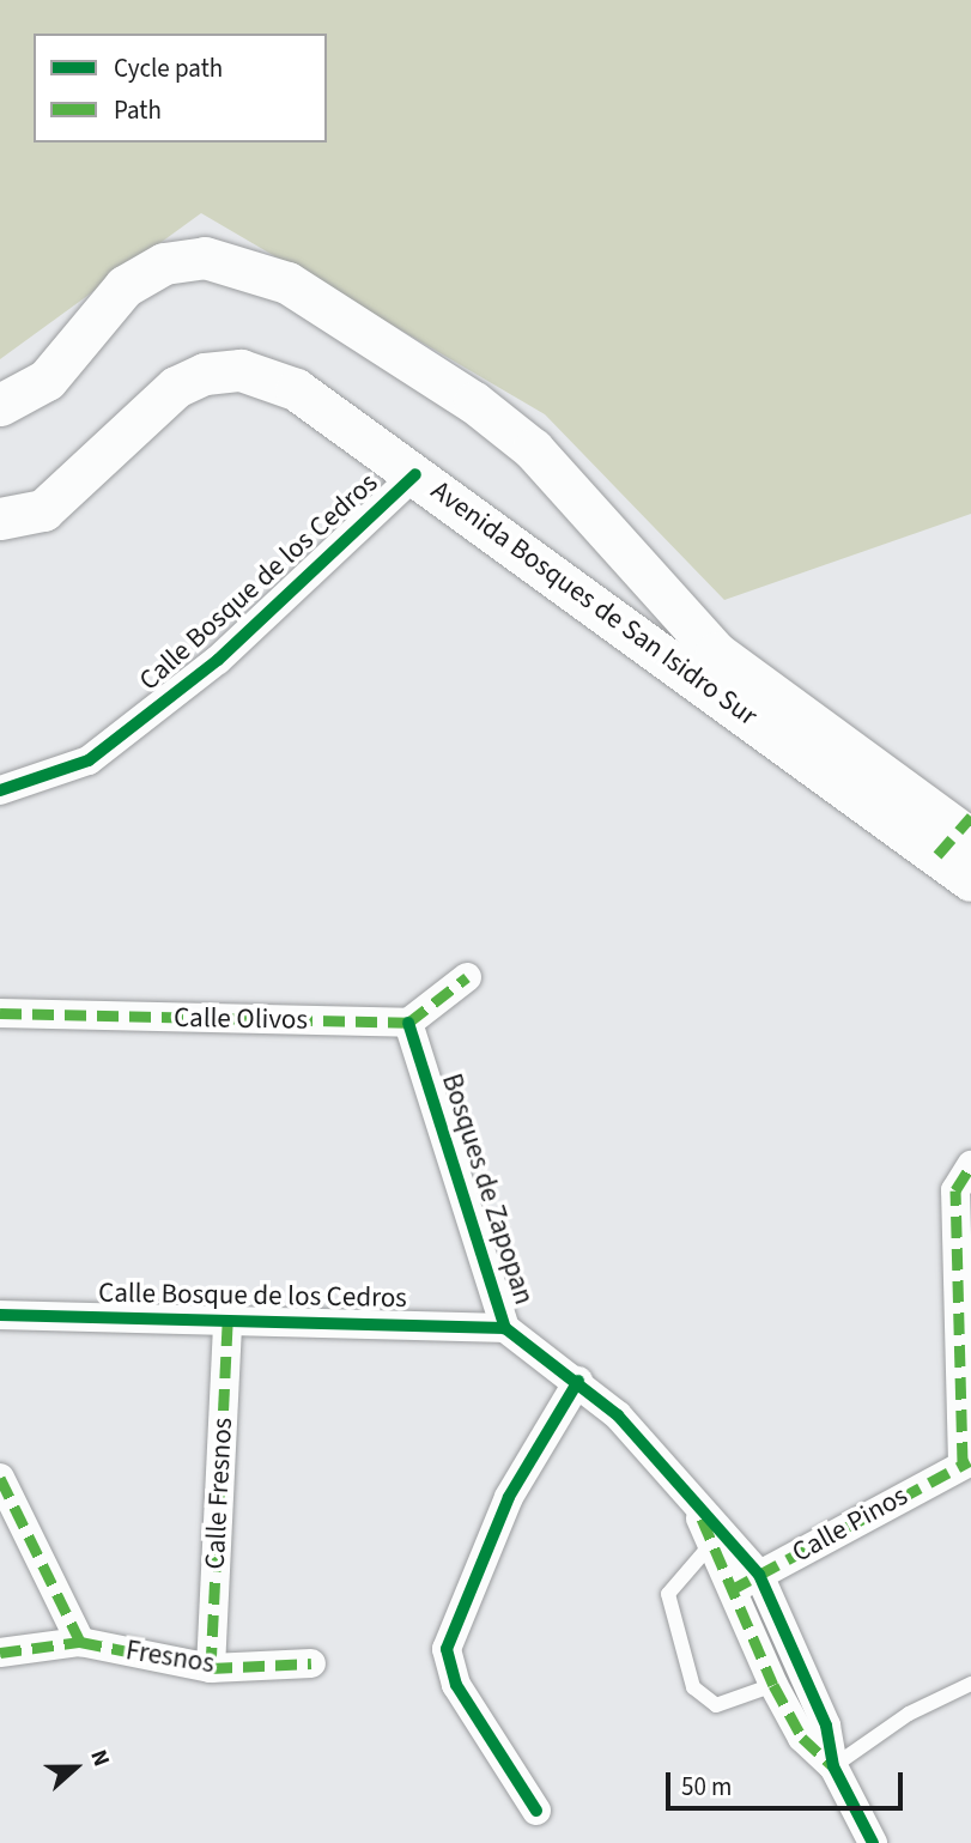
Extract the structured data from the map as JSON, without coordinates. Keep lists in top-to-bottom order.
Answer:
{
  "streets": {
    "main road": ["Avenida Bosques de San Isidro Sur"],
    "street": [
      "Calle Bosque de los Cedros",
      "Calle Olivos",
      "Bosques de Zapopan",
      "Calle Fresnos",
      "Calle Pinos",
      "Fresnos"
    ]
  },
  "crossings": [
    ["Calle Bosque de los Cedros", "Avenida Bosques de San Isidro Sur"],
    ["Calle Bosque de los Cedros", "Bosques de Zapopan"],
    ["Calle Bosque de los Cedros", "Calle Fresnos"],
    ["Calle Olivos", "Bosques de Zapopan"],
    ["Bosques de Zapopan", "Calle Pinos"],
    ["Calle Fresnos", "Fresnos"]
  ],
  "legend": ["Cycle path", "Path"],
  "scale_bar": "50 m",
  "north": "right"
}
